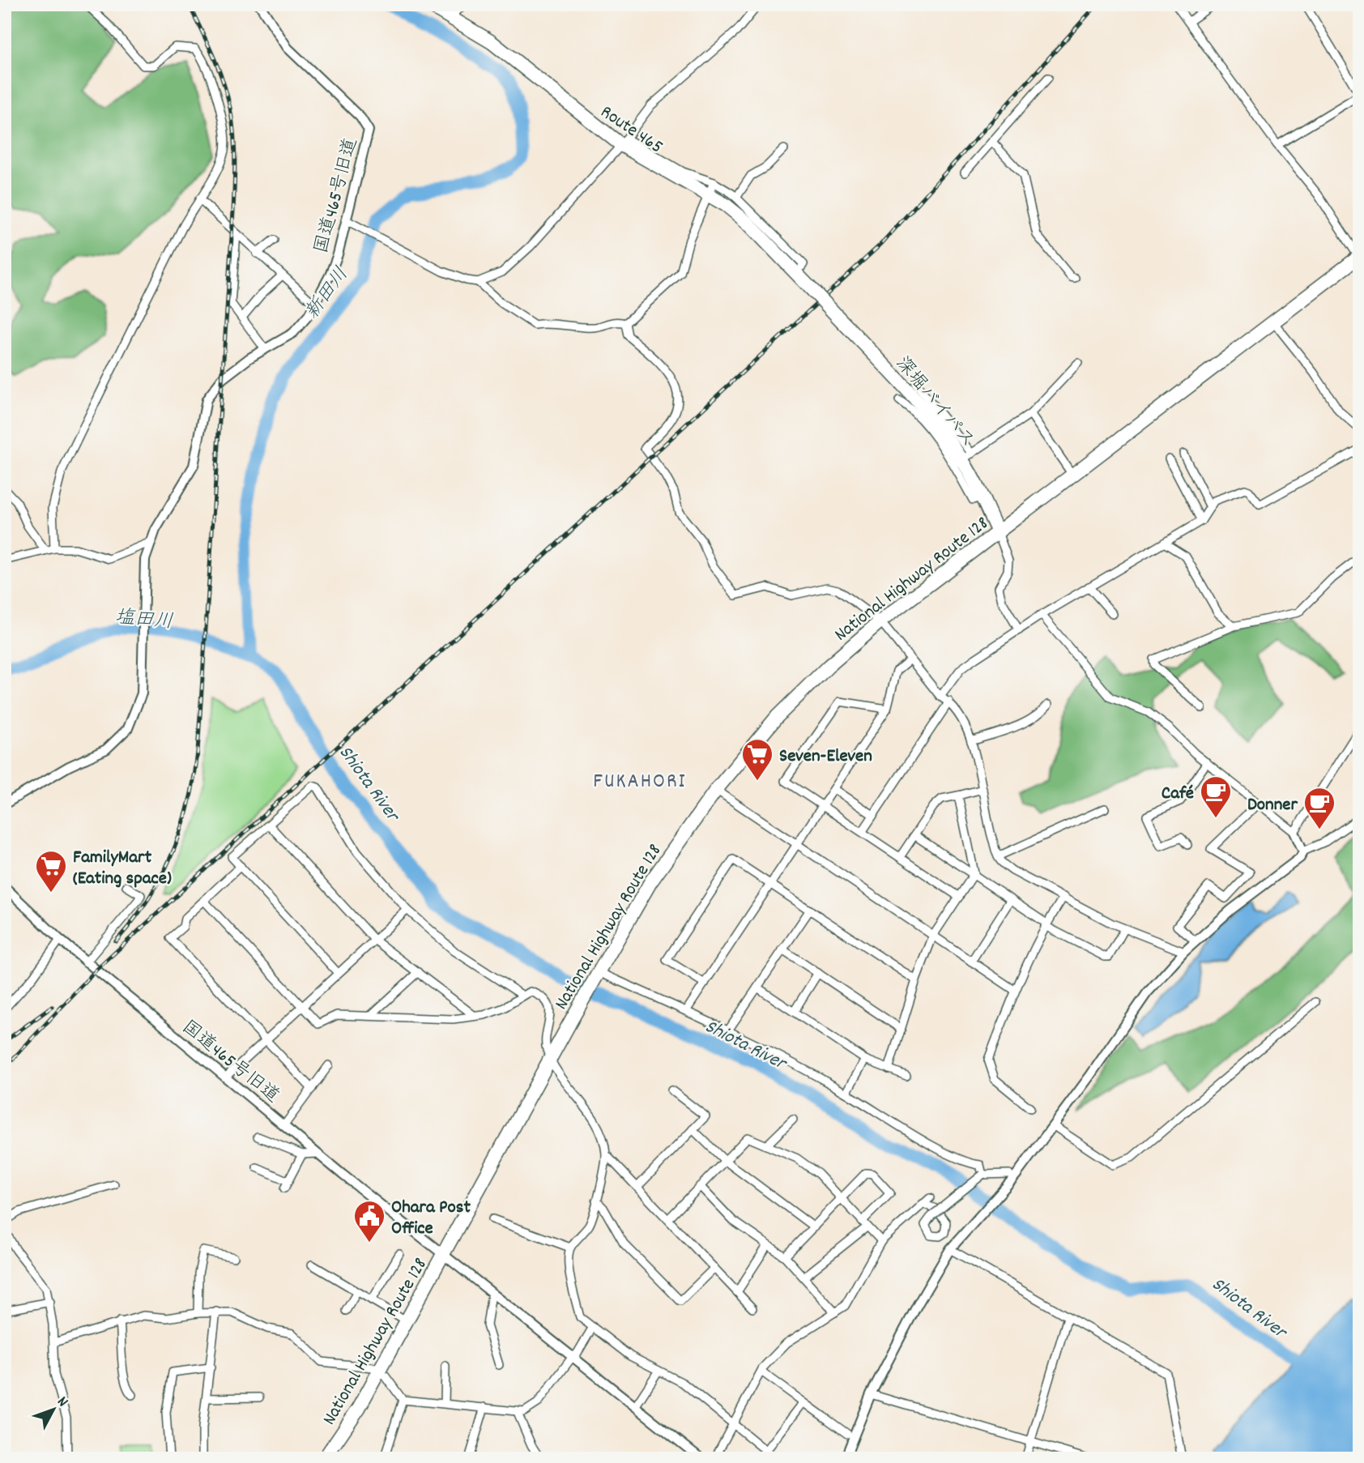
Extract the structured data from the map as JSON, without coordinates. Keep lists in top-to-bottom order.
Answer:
{
  "streets": {
    "highway": ["Route 465", "深堀バイパス", "National Highway Route 128"],
    "street": ["国道465号旧道"]
  },
  "crossings": [
    ["Route 465", "深堀バイパス"],
    ["国道465号旧道", "National Highway Route 128"],
    ["深堀バイパス", "National Highway Route 128"]
  ],
  "districts": ["FUKAHORI"],
  "water": ["新田川", "塩田川", "Shiota River"],
  "places": {
    "supermarket": ["Seven-Eleven", "FamilyMart (Eating space)"],
    "cafe": ["Café", "Donner"],
    "public building": ["Ohara Post Office"]
  },
  "north": "top right"
}
